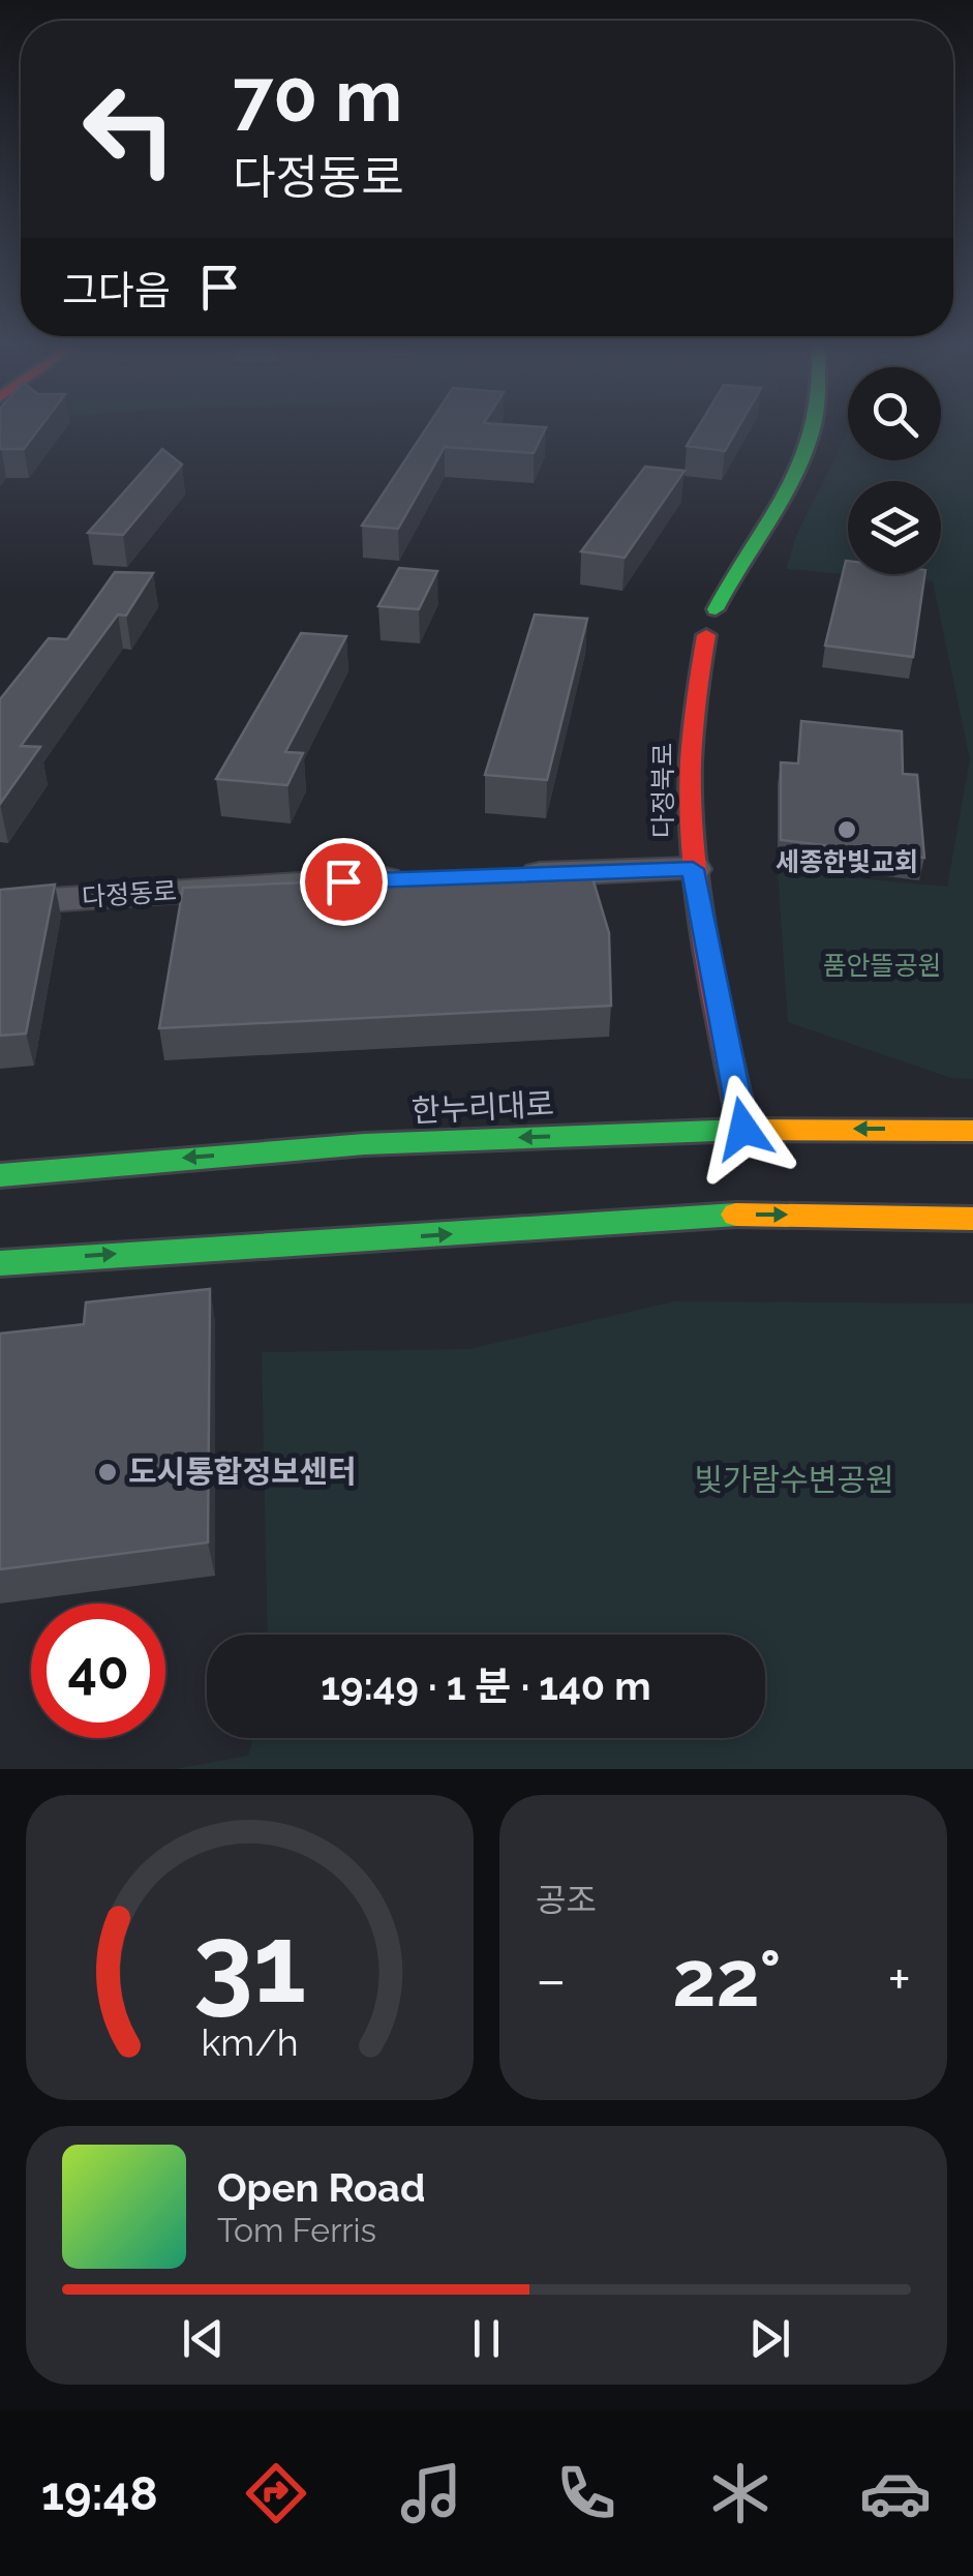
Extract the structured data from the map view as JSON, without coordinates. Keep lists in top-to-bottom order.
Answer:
{
  "streets": {
    "street": ["다정북로", "다정동로", "한누리대로"]
  },
  "crossings": [
    ["다정북로", "한누리대로"]
  ],
  "parks": ["품안뜰공원", "빛가람수변공원"],
  "places": ["세종한빛교회", "도시통합정보센터"],
  "page": {
    "turn": ["70 m", "다정동로"],
    "then": "그다음",
    "limit": "40",
    "trip": "19:49 · 1 분 · 140 m",
    "tile": "공조",
    "heat": ["−", "22°", "+"],
    "song": ["Open Road", "Tom Ferris"],
    "tabs": "19:48",
    "gauge": ["31", "km/h"]
  }
}
